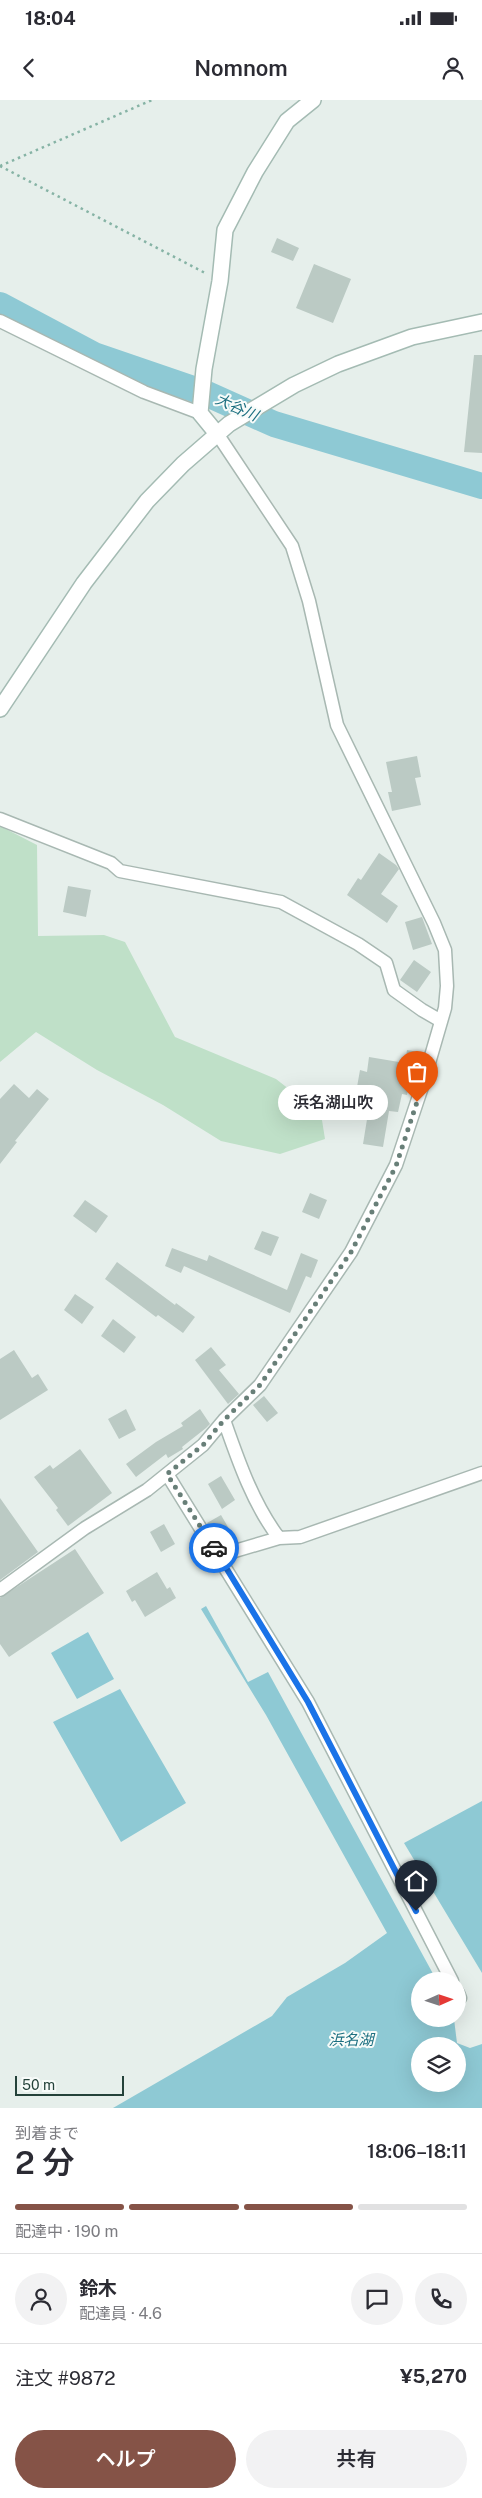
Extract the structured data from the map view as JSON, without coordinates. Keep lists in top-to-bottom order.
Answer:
{
  "water": ["大谷川", "浜名湖"],
  "places": ["浜名湖山吹"],
  "scale_bar": "50 m",
  "north": "right",
  "page": {
    "status": "18:04",
    "header": "Nomnom",
    "bubble": "浜名湖山吹",
    "scale": "50 m",
    "heading": ["2 分", "到着まで", "18:06–18:11"],
    "panel": [
      "鈴木",
      "配達員 · 4.6",
      "注文 #9872",
      "¥5,270"
    ],
    "bar": "配達中 · 190 m",
    "buttons": ["ヘルプ", "共有"]
  }
}
